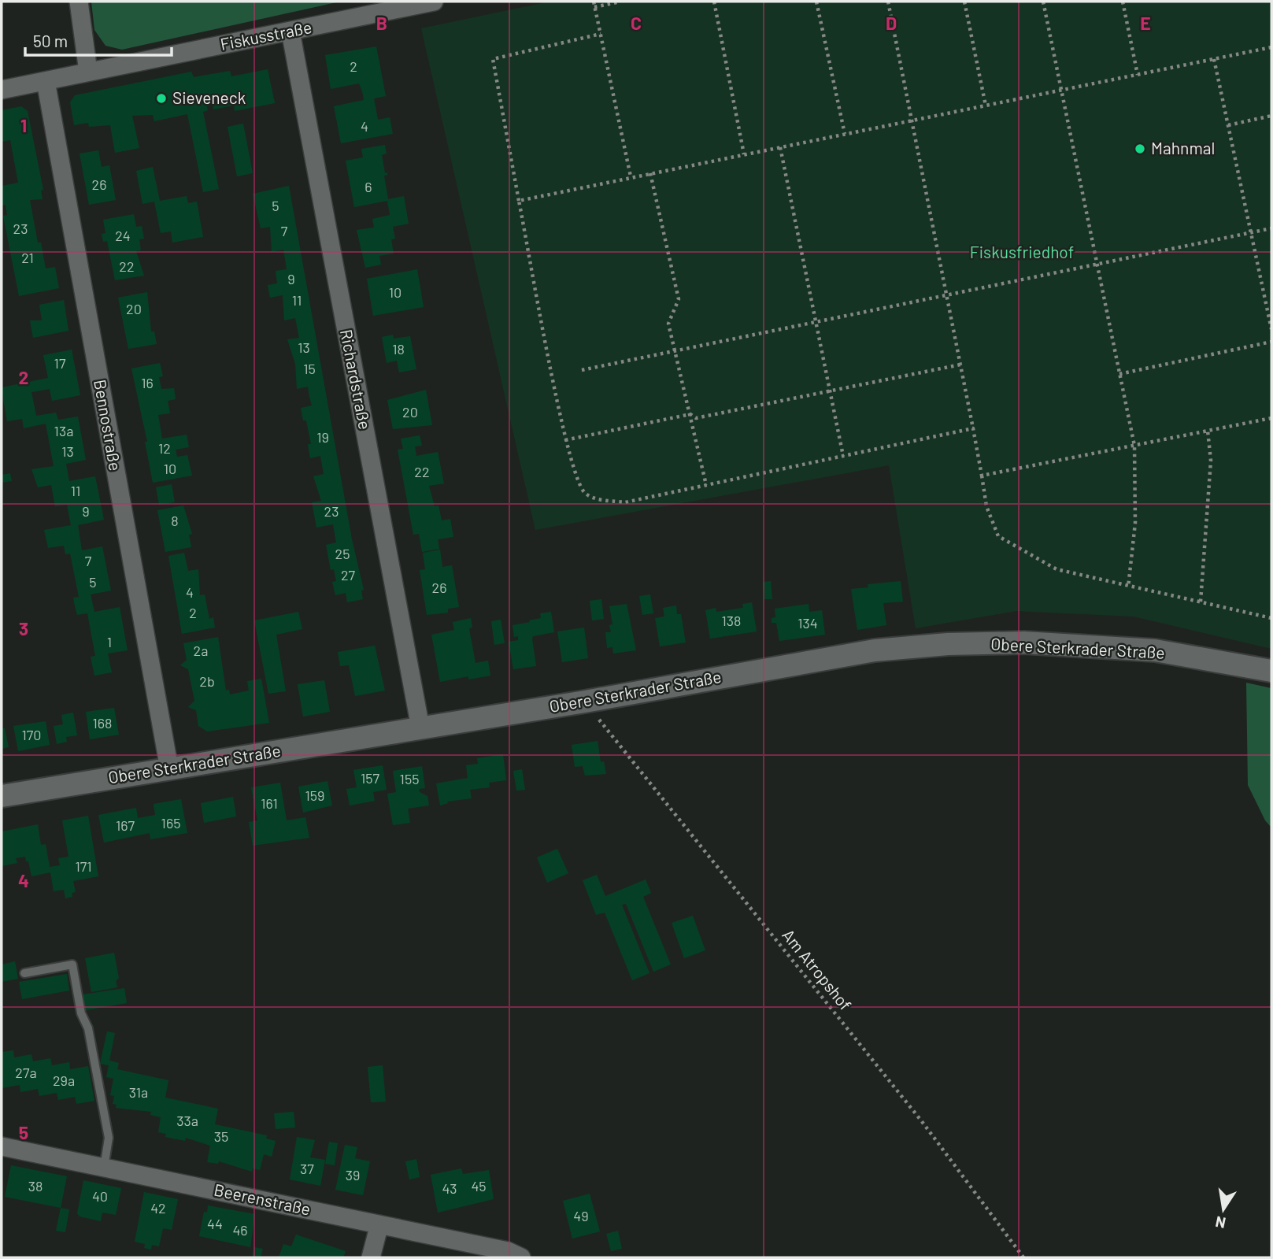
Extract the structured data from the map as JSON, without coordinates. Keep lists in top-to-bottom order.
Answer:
{
  "streets": {
    "street": [
      "Fiskusstraße",
      "Richardstraße",
      "Bennostraße",
      "Obere Sterkrader Straße",
      "Beerenstraße"
    ],
    "path": ["Am Atropshof"]
  },
  "crossings": [
    ["Fiskusstraße", "Richardstraße"],
    ["Fiskusstraße", "Bennostraße"],
    ["Richardstraße", "Obere Sterkrader Straße"],
    ["Bennostraße", "Obere Sterkrader Straße"],
    ["Obere Sterkrader Straße", "Am Atropshof"]
  ],
  "parks": ["Fiskusfriedhof"],
  "places": ["Sieveneck", "Mahnmal"],
  "house_numbers": [
    "2",
    "4",
    "26",
    "6",
    "5",
    "23",
    "7",
    "24",
    "21",
    "22",
    "9",
    "10",
    "11",
    "20",
    "13",
    "18",
    "17",
    "15",
    "16",
    "20",
    "13a",
    "19",
    "12",
    "13",
    "10",
    "22",
    "11",
    "9",
    "23",
    "8",
    "25",
    "7",
    "27",
    "5",
    "26",
    "4",
    "2",
    "138",
    "134",
    "1",
    "2a",
    "2b",
    "168",
    "170",
    "157",
    "155",
    "159",
    "161",
    "165",
    "167",
    "171",
    "27a",
    "29a",
    "31a",
    "33a",
    "35",
    "37",
    "39",
    "38",
    "45",
    "43",
    "40",
    "42",
    "49",
    "44",
    "46"
  ],
  "scale_bar": "50 m",
  "north": "bottom",
  "grid": {
    "columns": [
      "B",
      "C",
      "D",
      "E"
    ],
    "rows": [
      "1",
      "2",
      "3",
      "4",
      "5"
    ]
  }
}
